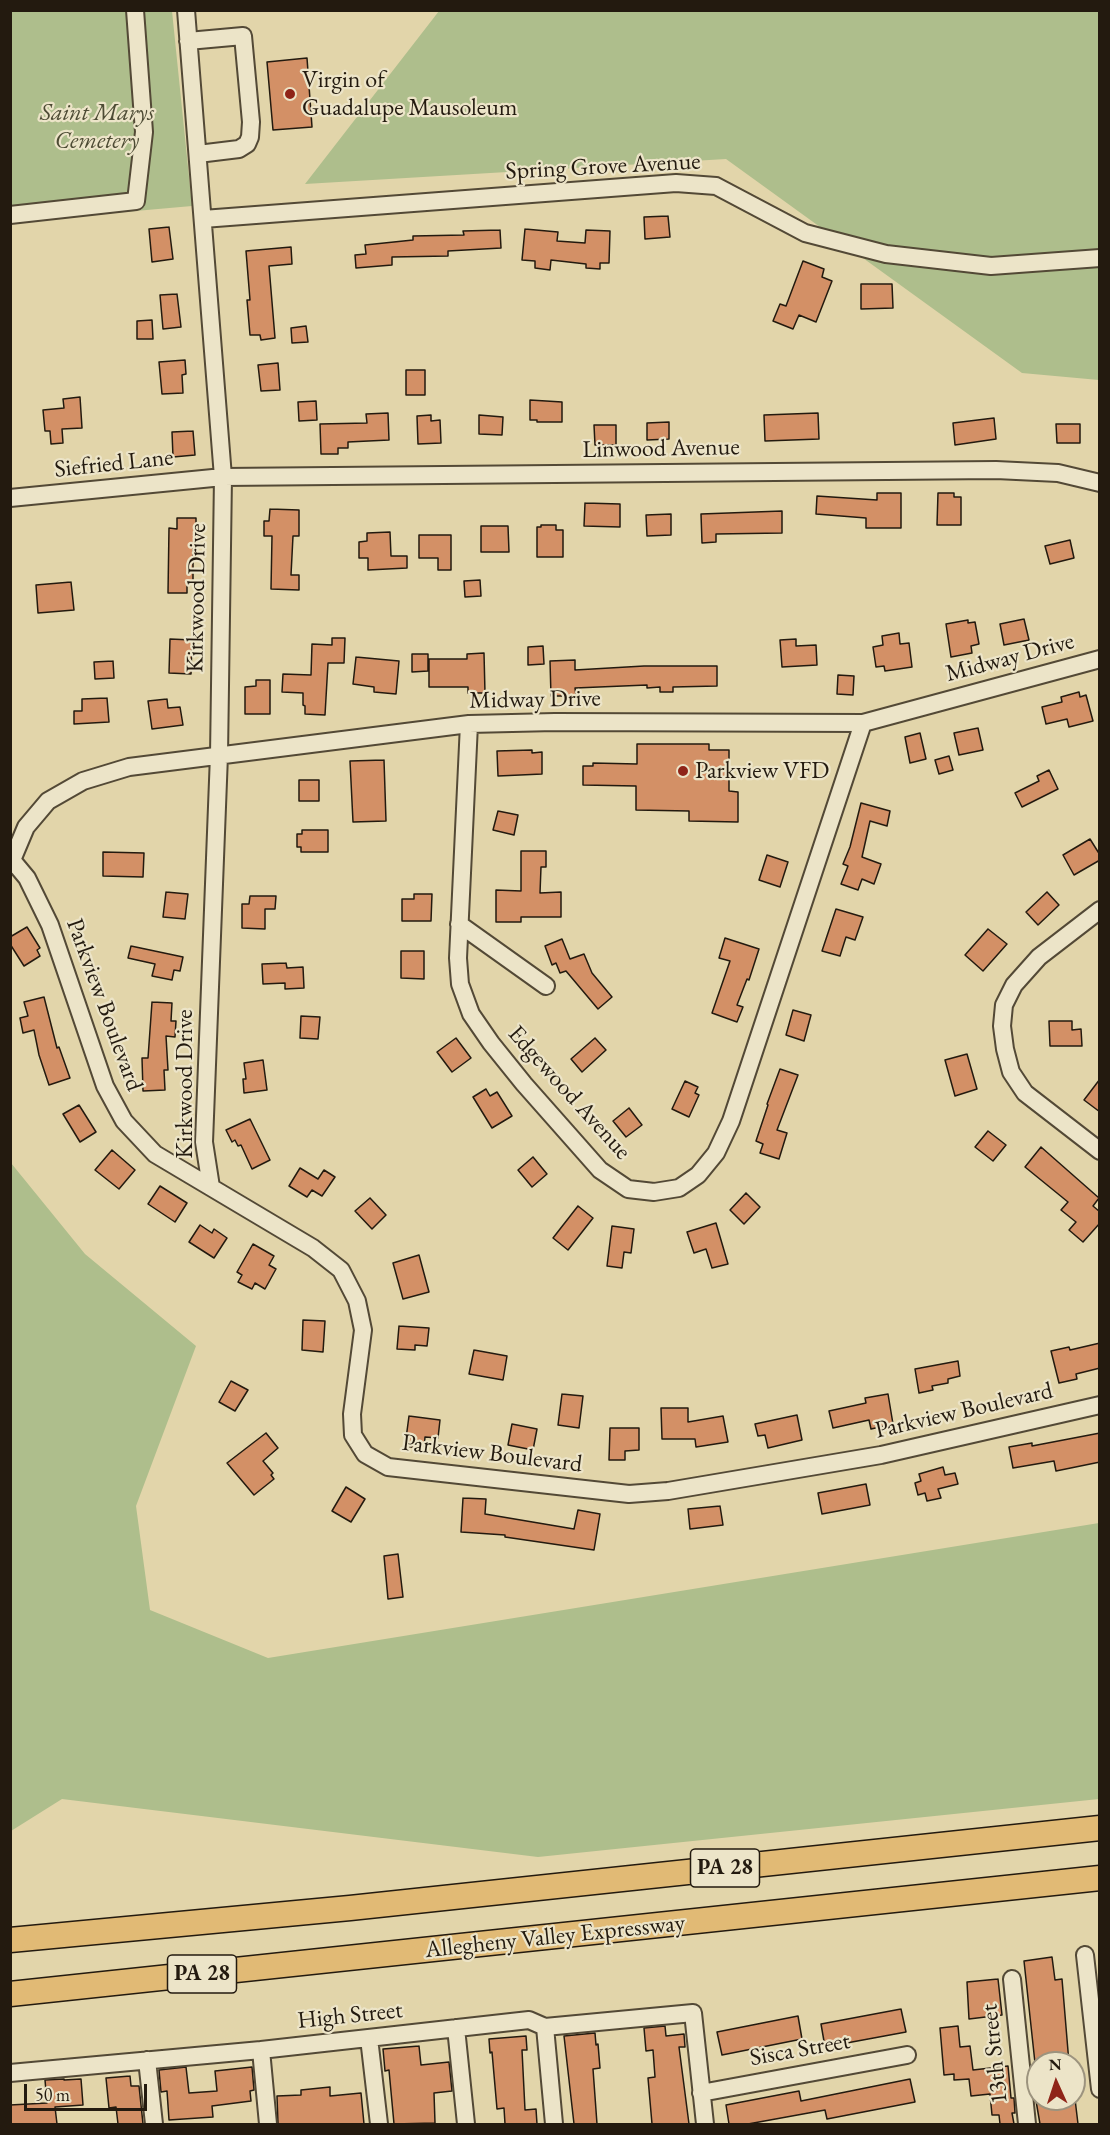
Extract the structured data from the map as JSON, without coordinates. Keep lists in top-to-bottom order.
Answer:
{
  "streets": {
    "highway": ["PA 28", "Allegheny Valley Expressway"],
    "street": [
      "Spring Grove Avenue",
      "Linwood Avenue",
      "Siefried Lane",
      "Kirkwood Drive",
      "Midway Drive",
      "Parkview Boulevard",
      "Edgewood Avenue",
      "High Street",
      "Sisca Street",
      "13th Street"
    ]
  },
  "crossings": [
    ["Spring Grove Avenue", "Kirkwood Drive"],
    ["Linwood Avenue", "Siefried Lane"],
    ["Linwood Avenue", "Kirkwood Drive"],
    ["Siefried Lane", "Kirkwood Drive"],
    ["Kirkwood Drive", "Midway Drive"],
    ["Kirkwood Drive", "Parkview Boulevard"],
    ["Midway Drive", "Parkview Boulevard"],
    ["Midway Drive", "Edgewood Avenue"],
    ["High Street", "Sisca Street"]
  ],
  "parks": ["Saint Marys Cemetery"],
  "places": ["Virgin of Guadalupe Mausoleum", "Parkview VFD"],
  "scale_bar": "50 m",
  "north": "top"
}
